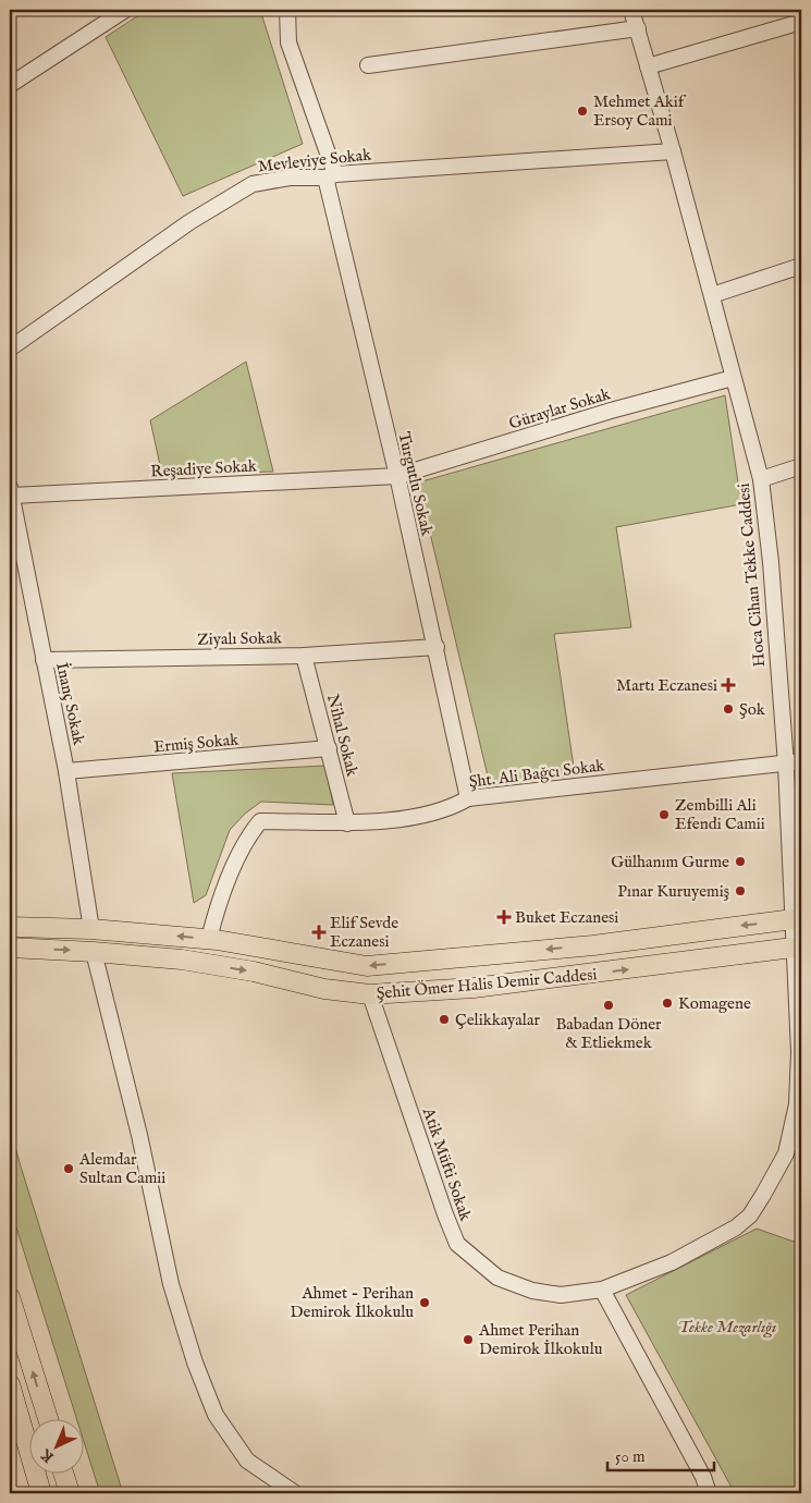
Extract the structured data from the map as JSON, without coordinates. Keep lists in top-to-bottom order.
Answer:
{
  "streets": {
    "main road": ["Şehit Ömer Halis Demir Caddesi"],
    "street": [
      "Mevleviye Sokak",
      "Güraylar Sokak",
      "Reşadiye Sokak",
      "Turgutlu Sokak",
      "Hoca Cihan Tekke Caddesi",
      "Ziyalı Sokak",
      "İnanç Sokak",
      "Nihal Sokak",
      "Ermiş Sokak",
      "Şht. Ali Bağcı Sokak",
      "Atik Müfti Sokak"
    ]
  },
  "crossings": [
    ["Mevleviye Sokak", "Turgutlu Sokak"],
    ["Mevleviye Sokak", "Hoca Cihan Tekke Caddesi"],
    ["Güraylar Sokak", "Reşadiye Sokak"],
    ["Güraylar Sokak", "Turgutlu Sokak"],
    ["Güraylar Sokak", "Hoca Cihan Tekke Caddesi"],
    ["Reşadiye Sokak", "Turgutlu Sokak"],
    ["Reşadiye Sokak", "İnanç Sokak"],
    ["Turgutlu Sokak", "Ziyalı Sokak"],
    ["Turgutlu Sokak", "Şht. Ali Bağcı Sokak"],
    ["Hoca Cihan Tekke Caddesi", "Şht. Ali Bağcı Sokak"],
    ["Hoca Cihan Tekke Caddesi", "Şehit Ömer Halis Demir Caddesi"],
    ["Hoca Cihan Tekke Caddesi", "Atik Müfti Sokak"],
    ["Ziyalı Sokak", "İnanç Sokak"],
    ["Ziyalı Sokak", "Nihal Sokak"],
    ["İnanç Sokak", "Ermiş Sokak"],
    ["İnanç Sokak", "Şehit Ömer Halis Demir Caddesi"],
    ["Nihal Sokak", "Ermiş Sokak"],
    ["Nihal Sokak", "Şht. Ali Bağcı Sokak"],
    ["Şht. Ali Bağcı Sokak", "Şehit Ömer Halis Demir Caddesi"],
    ["Şehit Ömer Halis Demir Caddesi", "Atik Müfti Sokak"]
  ],
  "parks": ["Tekke Mezarlığı"],
  "places": {
    "other": [
      "Mehmet Akif Ersoy Cami",
      "Şok",
      "Zembilli Ali Efendi Camii",
      "Gülhanım Gurme",
      "Pınar Kuruyemiş",
      "Komagene",
      "Babadan Döner & Etliekmek",
      "Çelikkayalar",
      "Alemdar Sultan Camii",
      "Ahmet - Perihan Demirok İlkokulu",
      "Ahmet Perihan Demirok İlkokulu"
    ],
    "health": ["Martı Eczanesi", "Buket Eczanesi", "Elif Sevde Eczanesi"]
  },
  "scale_bar": "50 m",
  "north": "bottom left"
}
